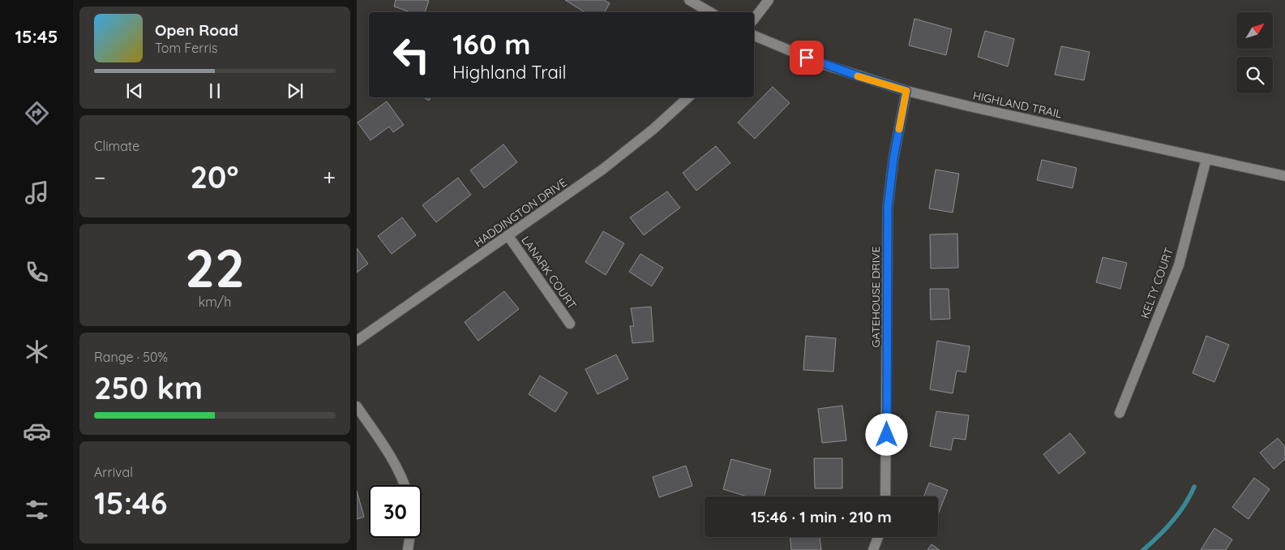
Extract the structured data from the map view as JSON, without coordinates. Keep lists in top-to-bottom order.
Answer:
{
  "streets": {
    "street": [
      "HIGHLAND TRAIL",
      "HADDINGTON DRIVE",
      "LANARK COURT",
      "KELTY COURT",
      "GATEHOUSE DRIVE"
    ]
  },
  "crossings": [
    ["HIGHLAND TRAIL", "KELTY COURT"],
    ["HIGHLAND TRAIL", "GATEHOUSE DRIVE"],
    ["HADDINGTON DRIVE", "LANARK COURT"]
  ],
  "north": "top right",
  "page": {
    "tabs": "15:45",
    "turn": ["160 m", "Highland Trail"],
    "song": ["Open Road", "Tom Ferris"],
    "tile": [
      "Climate",
      ["22", "km/h"],
      ["Range · 50%", "250 km"],
      ["Arrival", "15:46"]
    ],
    "heat": ["−", "20°", "+"],
    "limit": "30",
    "trip": "15:46 · 1 min · 210 m"
  }
}
